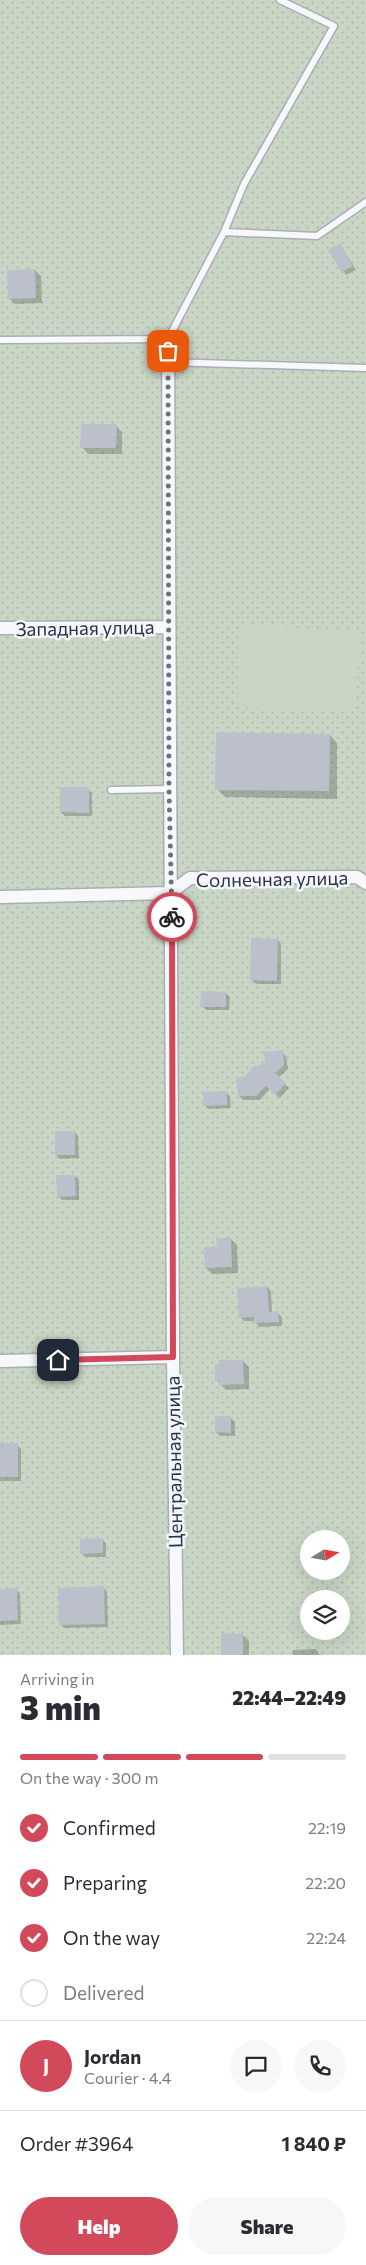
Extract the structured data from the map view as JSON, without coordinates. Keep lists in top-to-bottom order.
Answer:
{
  "streets": {
    "street": ["Западная улица", "Солнечная улица", "Центральная улица"]
  },
  "crossings": [
    ["Западная улица", "Центральная улица"],
    ["Солнечная улица", "Центральная улица"]
  ],
  "north": "right",
  "page": {
    "heading": ["3 min", "Arriving in", "22:44–22:49"],
    "panel": [
      "Jordan",
      "Courier · 4.4",
      "Order #3964",
      "1 840 ₽"
    ],
    "bar": "On the way · 300 m",
    "list": [
      ["Confirmed", "22:19"],
      ["Preparing", "22:20"],
      ["On the way", "22:24"],
      "Delivered"
    ],
    "round": "J",
    "buttons": ["Help", "Share"]
  }
}
